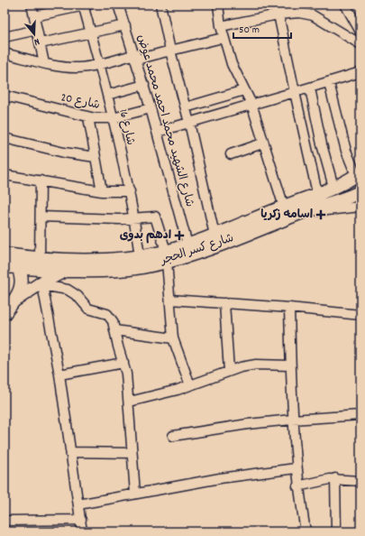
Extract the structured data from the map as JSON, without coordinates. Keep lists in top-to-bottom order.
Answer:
{
  "streets": {
    "main road": ["شارع كسر الحجر"],
    "street": ["شارع 20", "شارع الشهيد محمد احمد محمد عوض", "شارع 16"]
  },
  "crossings": [
    ["شارع 20", "شارع الشهيد محمد احمد محمد عوض"],
    ["شارع 20", "شارع 16"],
    ["شارع الشهيد محمد احمد محمد عوض", "شارع كسر الحجر"],
    ["شارع 16", "شارع كسر الحجر"]
  ],
  "places": {
    "health": ["اسامه زكريا", "ادهم بدوى"]
  },
  "scale_bar": "50 m",
  "north": "bottom"
}
